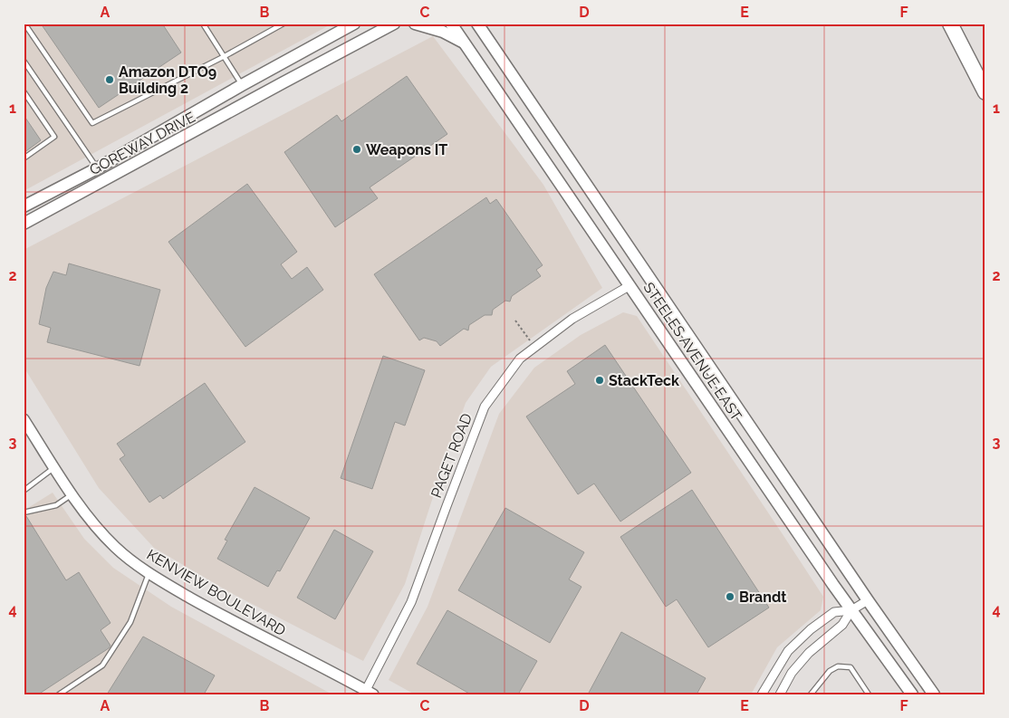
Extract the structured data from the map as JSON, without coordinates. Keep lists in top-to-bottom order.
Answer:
{
  "streets": {
    "main road": ["GOREWAY DRIVE", "STEELES AVENUE EAST"],
    "street": ["PAGET ROAD", "KENVIEW BOULEVARD"]
  },
  "crossings": [
    ["STEELES AVENUE EAST", "PAGET ROAD"],
    ["PAGET ROAD", "KENVIEW BOULEVARD"]
  ],
  "places": [
    "Amazon DTO9 Building 2",
    "Weapons IT",
    "StackTeck",
    "Brandt"
  ],
  "grid": {
    "columns": [
      "A",
      "B",
      "C",
      "D",
      "E",
      "F"
    ],
    "rows": [
      "1",
      "2",
      "3",
      "4"
    ]
  }
}
